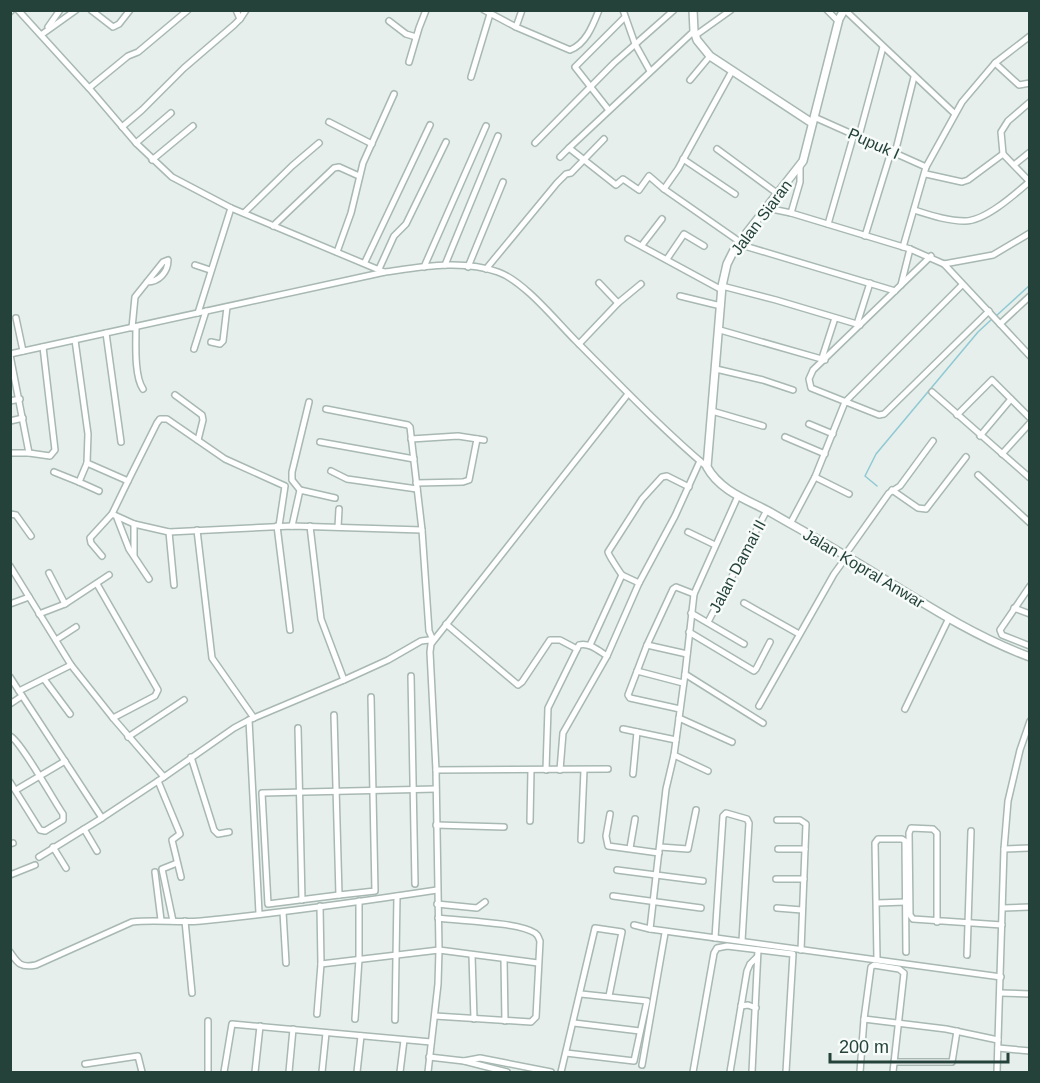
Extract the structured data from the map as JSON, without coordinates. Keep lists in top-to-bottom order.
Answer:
{
  "streets": {
    "street": [
      "Pupuk I",
      "Jalan Siaran",
      "Jalan Damai II",
      "Jalan Kopral Anwar"
    ]
  },
  "crossings": [
    ["Pupuk I", "Jalan Siaran"],
    ["Jalan Siaran", "Jalan Kopral Anwar"],
    ["Jalan Damai II", "Jalan Kopral Anwar"]
  ],
  "scale_bar": "200 m"
}
